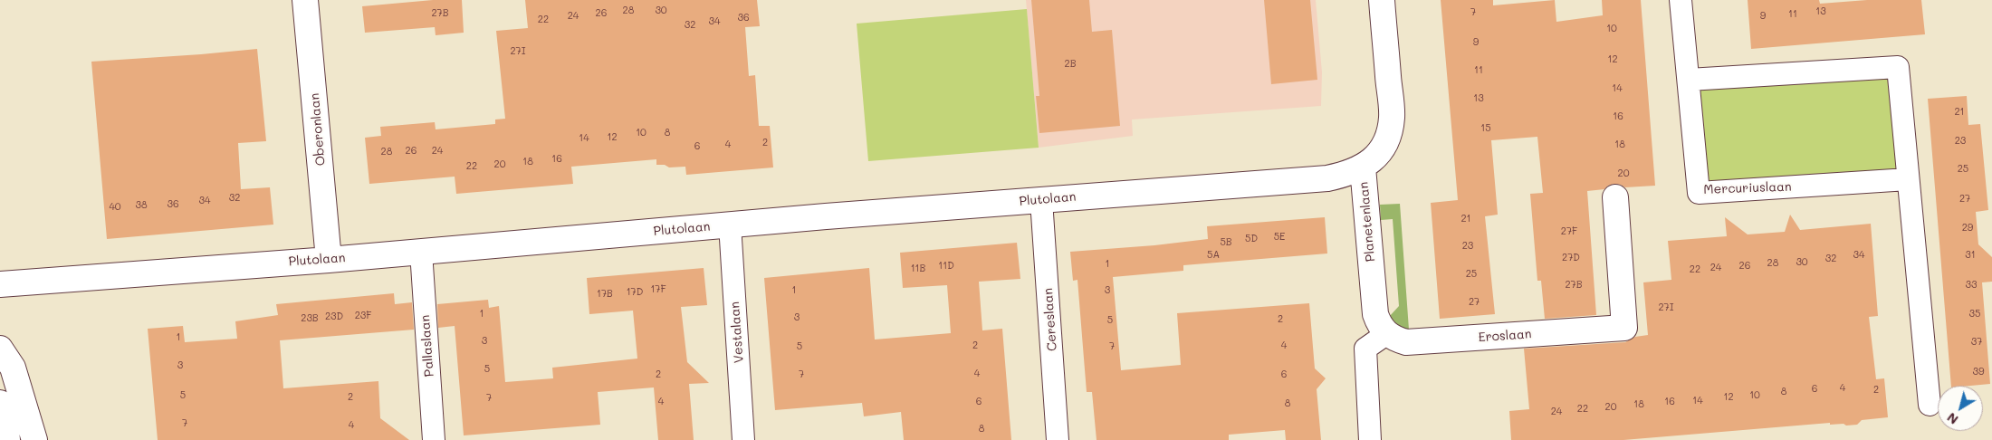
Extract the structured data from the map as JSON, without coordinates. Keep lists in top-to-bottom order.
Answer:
{
  "streets": {
    "street": [
      "Oberonlaan",
      "Mercuriuslaan",
      "Plutolaan",
      "Planetenlaan",
      "Cereslaan",
      "Vestalaan",
      "Eroslaan",
      "Pallaslaan"
    ]
  },
  "crossings": [
    ["Oberonlaan", "Plutolaan"],
    ["Plutolaan", "Planetenlaan"],
    ["Plutolaan", "Cereslaan"],
    ["Plutolaan", "Vestalaan"],
    ["Plutolaan", "Pallaslaan"],
    ["Planetenlaan", "Eroslaan"]
  ],
  "house_numbers": [
    "28",
    "30",
    "13",
    "7",
    "27B",
    "26",
    "11",
    "24",
    "9",
    "36",
    "22",
    "34",
    "32",
    "10",
    "9",
    "27I",
    "12",
    "2B",
    "11",
    "14",
    "13",
    "21",
    "16",
    "15",
    "10",
    "8",
    "12",
    "14",
    "23",
    "2",
    "4",
    "18",
    "6",
    "26",
    "24",
    "28",
    "16",
    "18",
    "20",
    "22",
    "25",
    "20",
    "32",
    "27",
    "34",
    "36",
    "38",
    "40",
    "21",
    "29",
    "27F",
    "5E",
    "5D",
    "5B",
    "23",
    "5A",
    "34",
    "31",
    "27D",
    "32",
    "30",
    "28",
    "1",
    "11D",
    "26",
    "24",
    "11B",
    "22",
    "25",
    "27B",
    "33",
    "17F",
    "1",
    "3",
    "17D",
    "17B",
    "27",
    "27I",
    "1",
    "35",
    "23F",
    "23D",
    "3",
    "23B",
    "2",
    "5",
    "1",
    "3",
    "37",
    "2",
    "4",
    "5",
    "7",
    "3",
    "5",
    "39",
    "4",
    "2",
    "7",
    "6",
    "4",
    "6",
    "2",
    "8",
    "5",
    "10",
    "2",
    "12",
    "7",
    "14",
    "4",
    "6",
    "16",
    "8",
    "18",
    "20",
    "22",
    "24",
    "7",
    "4",
    "8"
  ],
  "north": "bottom left"
}
